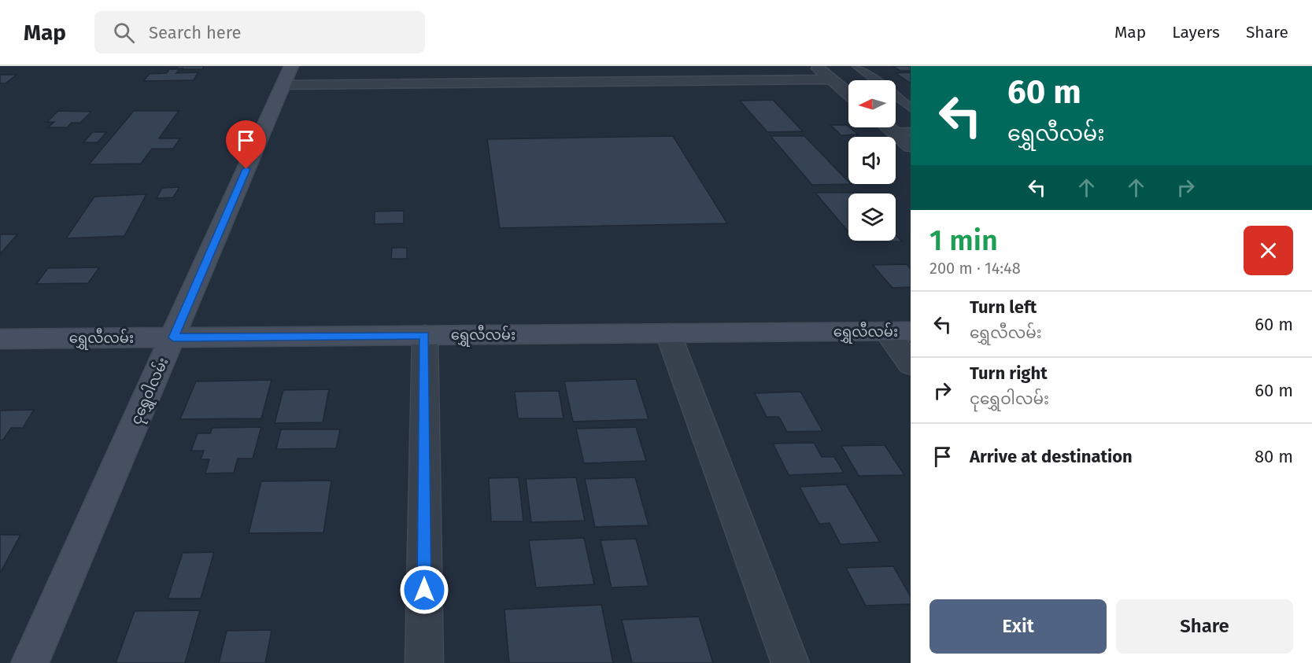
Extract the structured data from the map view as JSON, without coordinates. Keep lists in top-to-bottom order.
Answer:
{
  "streets": {
    "street": ["ရွှေလီလမ်း", "ငုရွှေဝါလမ်း"]
  },
  "crossings": [
    ["ရွှေလီလမ်း", "ငုရွှေဝါလမ်း"]
  ],
  "north": "left",
  "page": {
    "header": "Map",
    "search": "Search here",
    "nav": ["Map", "Layers", "Share"],
    "turn": ["60 m", "ရွှေလီလမ်း"],
    "heading": ["1 min", "200 m · 14:48"],
    "list": [
      {
        "name": "Turn left",
        "note": "ရွှေလီလမ်း",
        "value": "60 m"
      },
      {
        "name": "Turn right",
        "note": "ငုရွှေဝါလမ်း",
        "value": "60 m"
      },
      {
        "name": "Arrive at destination",
        "value": "80 m"
      }
    ],
    "buttons": ["Exit", "Share"]
  }
}
